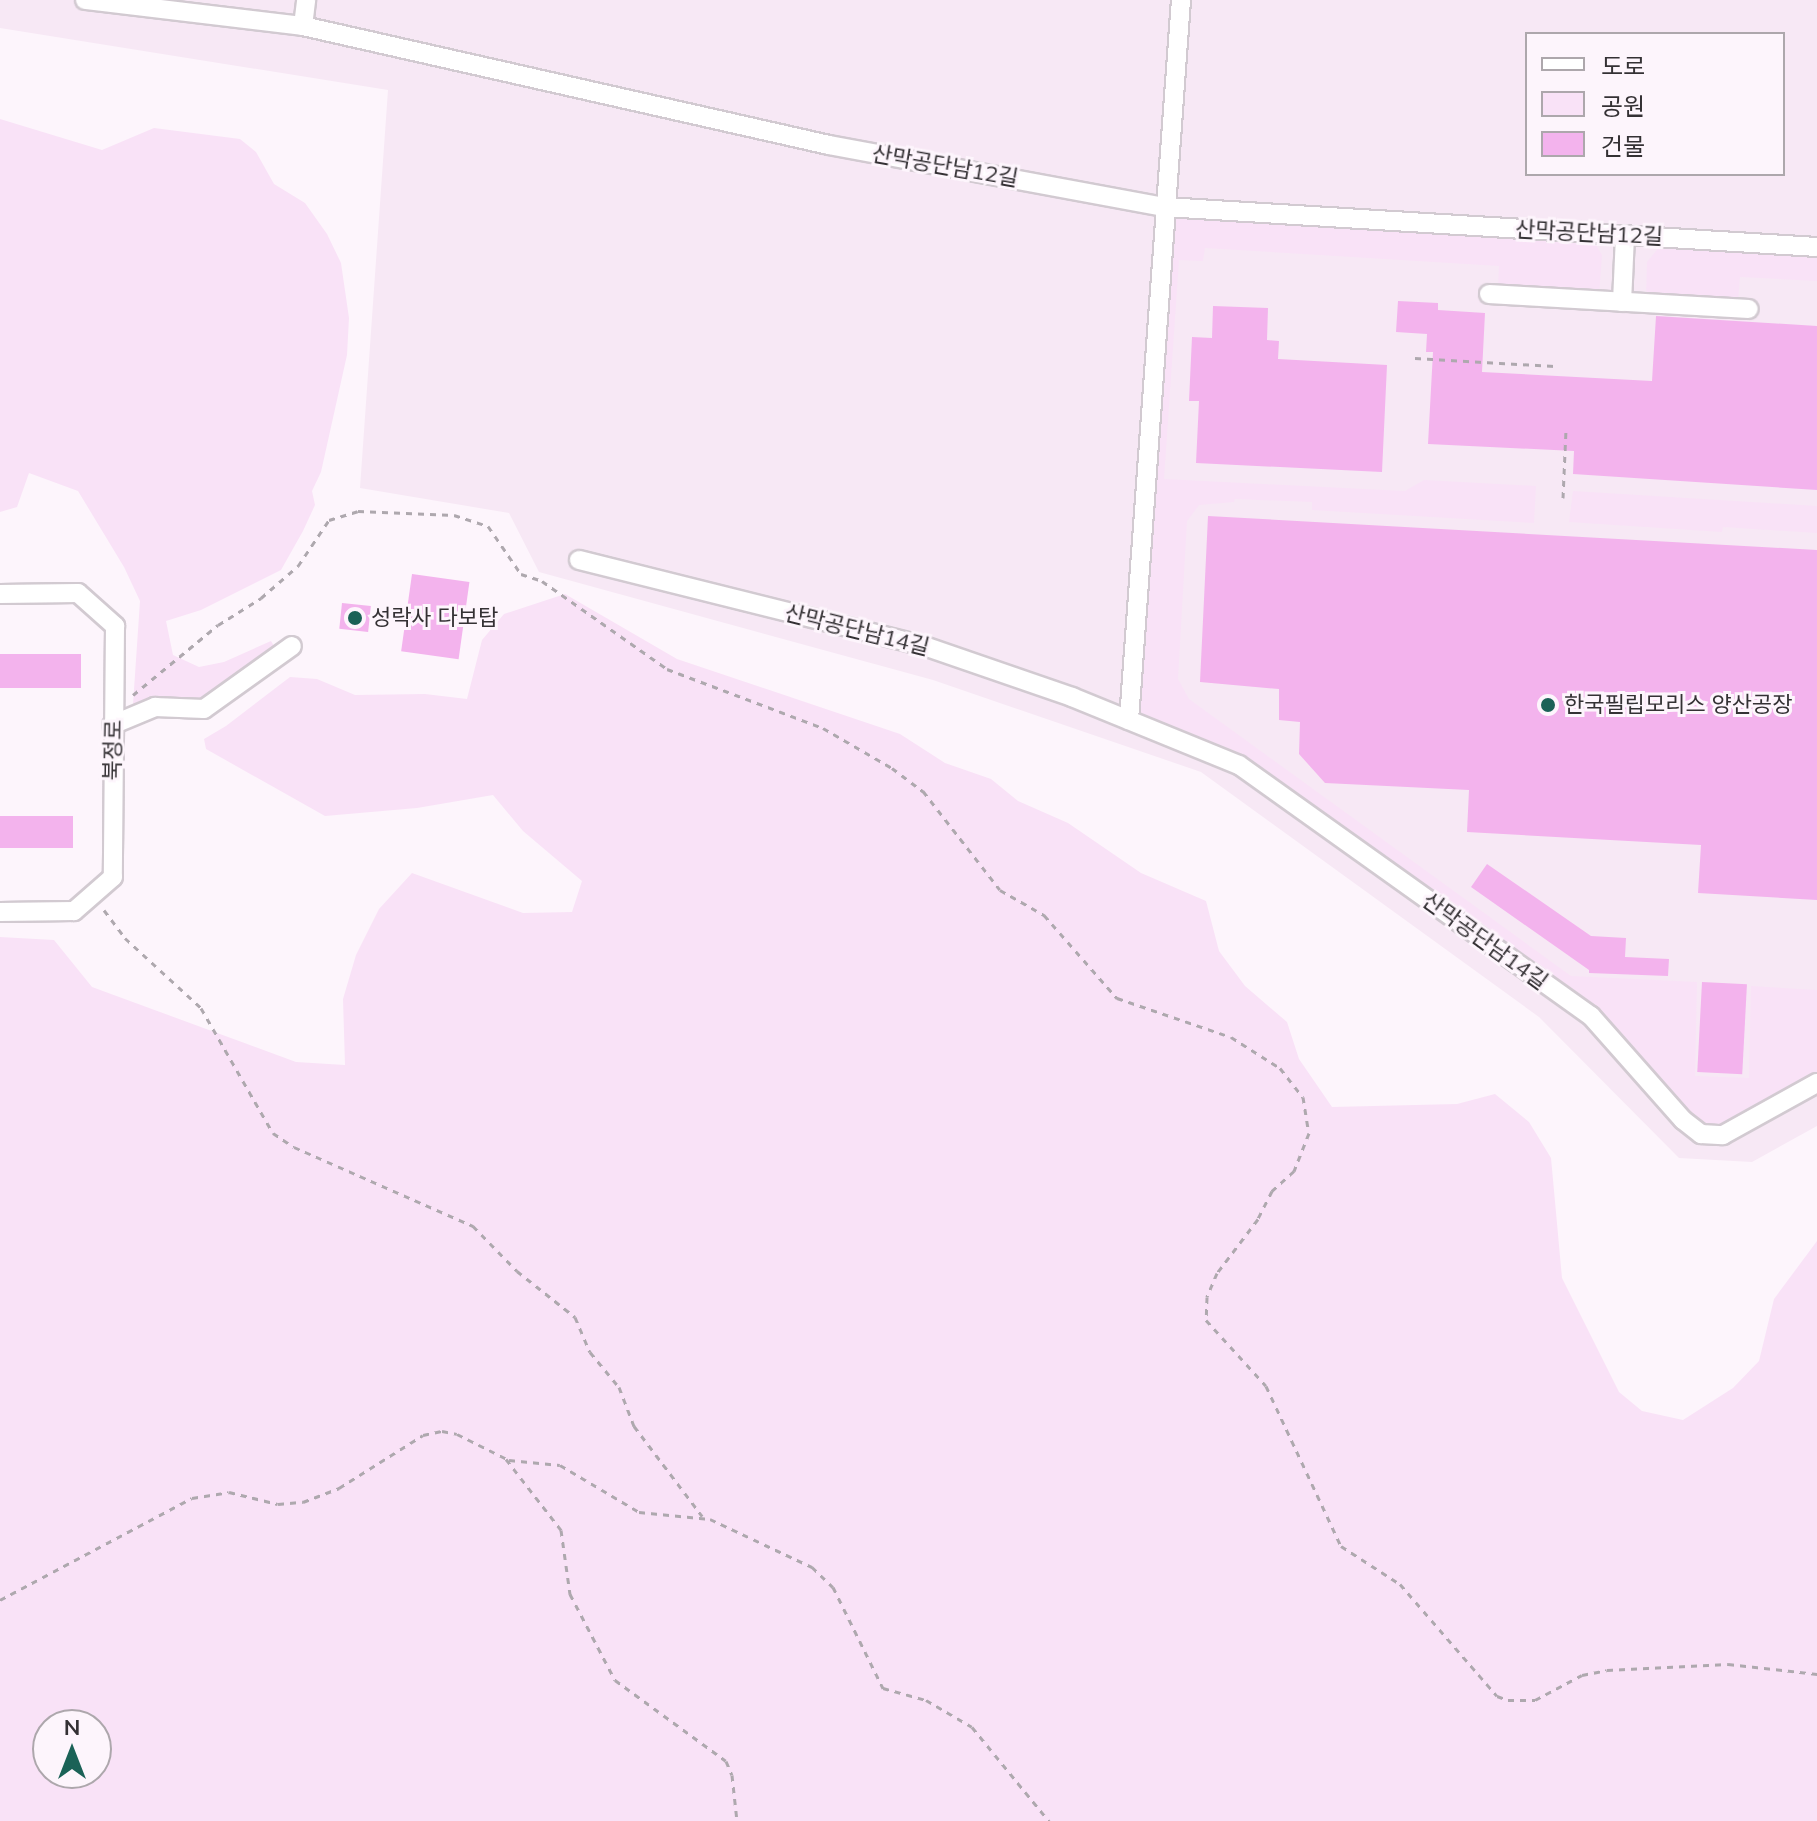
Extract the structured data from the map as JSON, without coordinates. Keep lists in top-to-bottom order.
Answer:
{
  "streets": {
    "street": ["산막공단남12길", "산막공단남14길", "북정로"]
  },
  "places": ["성락사 다보탑", "한국필립모리스 양산공장"],
  "legend": ["도로", "공원", "건물"],
  "north": "top"
}
